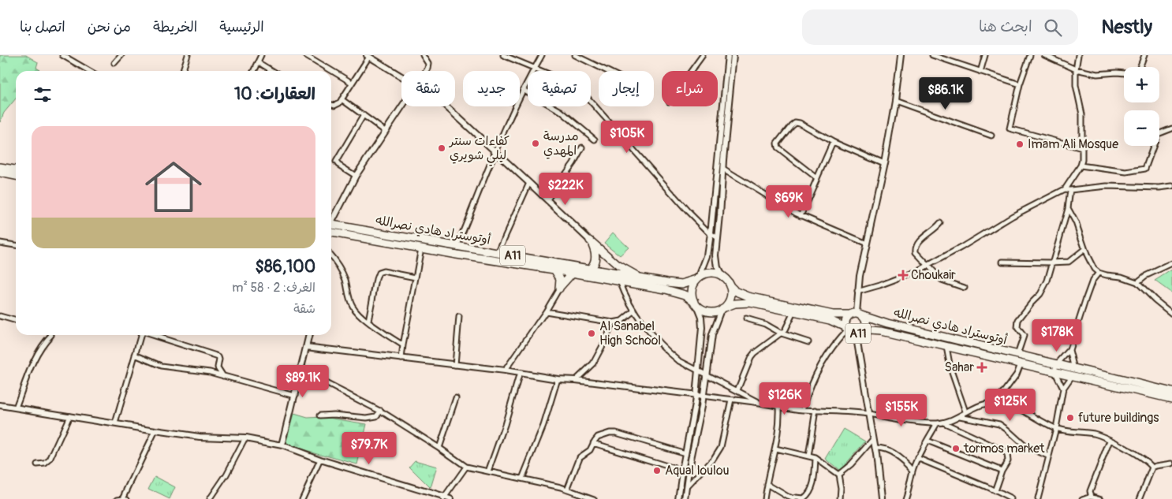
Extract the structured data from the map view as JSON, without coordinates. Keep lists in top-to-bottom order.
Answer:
{
  "streets": {
    "highway": ["أوتوستراد هادي نصرالله", "A11"]
  },
  "crossings": [
    ["أوتوستراد هادي نصرالله", "A11"]
  ],
  "places": {
    "other": [
      "مدرسة المهدي",
      "Imam Ali Mosque",
      "كفاءات سنتر ليلي شويري",
      "Al Sanabel High School",
      "future buildings",
      "tormos market",
      "Aqual loulou"
    ],
    "health": ["Choukair", "Sahar"]
  },
  "page": {
    "header": "Nestly",
    "search": "ابحث هنا",
    "nav": [
      "الرئيسية",
      "الخريطة",
      "من نحن",
      "اتصل بنا"
    ],
    "map_buttons": ["+", "−"],
    "chip": [
      "شراء",
      "إيجار",
      "تصفية",
      "جديد",
      "شقة"
    ],
    "heading": "العقارات: 10",
    "price": [
      "$86.1K",
      "$105K",
      "$222K",
      "$69K",
      "$178K",
      "$89.1K",
      "$126K",
      "$125K",
      "$155K",
      "$79.7K"
    ],
    "list": [
      {
        "name": "$86,100",
        "note": "الغرف: 2 · 58 m² · شقة"
      }
    ]
  }
}
